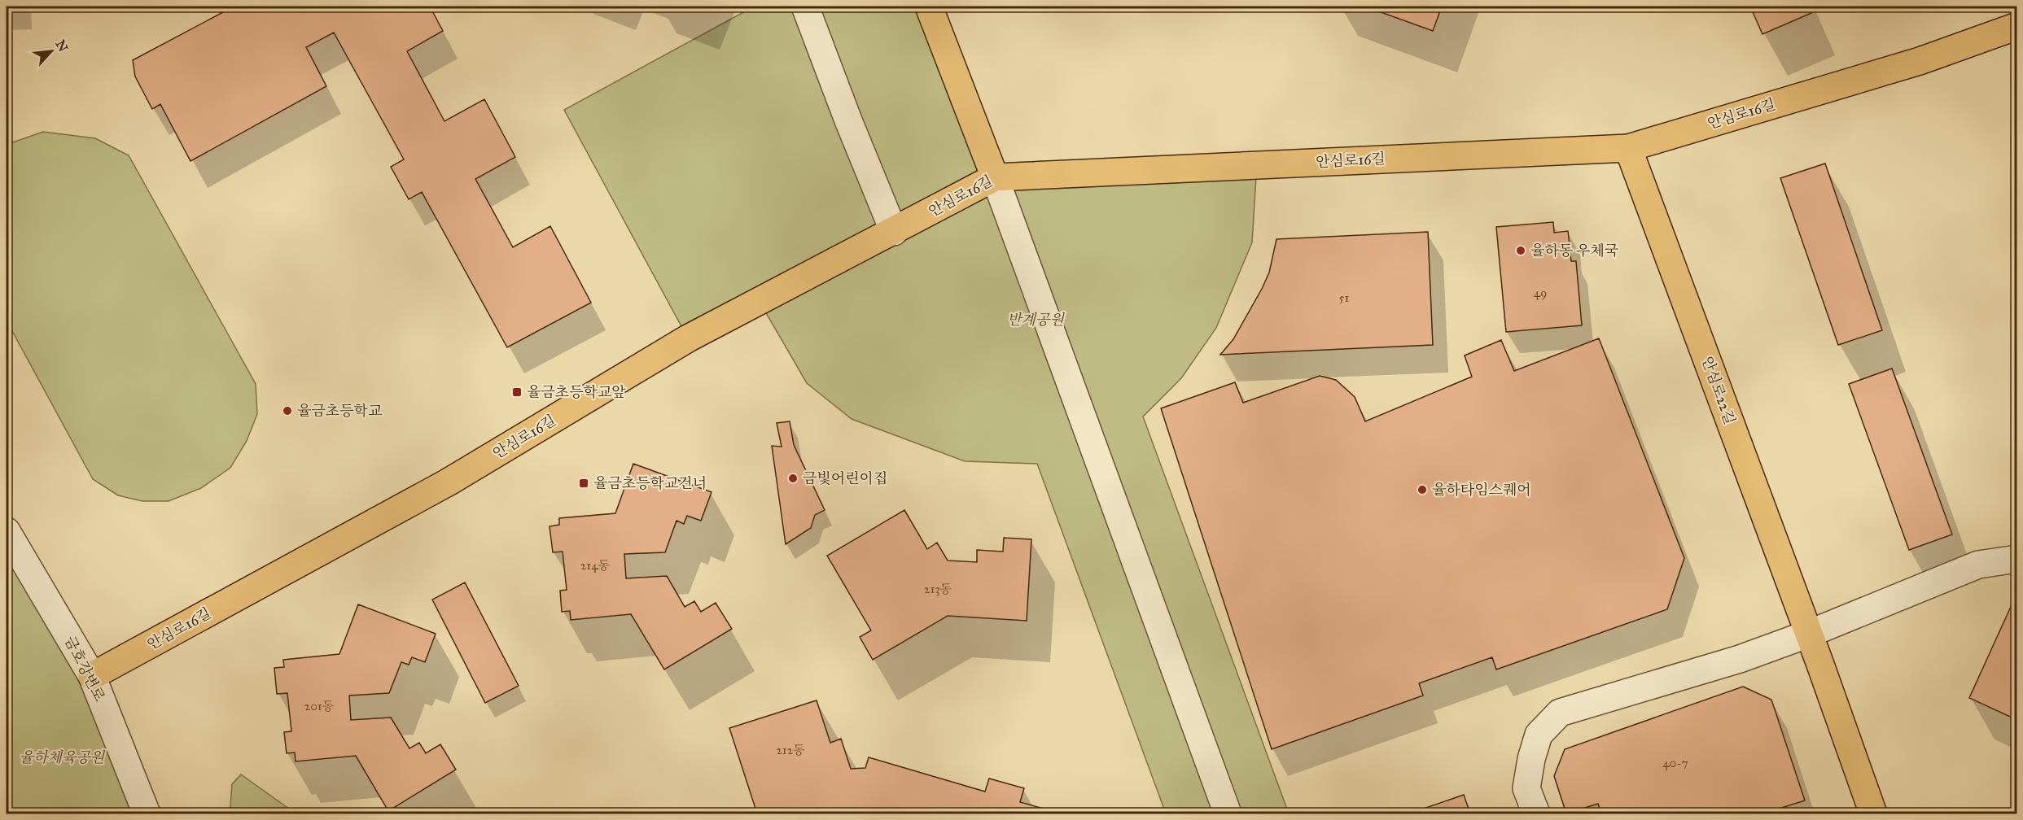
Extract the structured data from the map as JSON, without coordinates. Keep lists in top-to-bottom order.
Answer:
{
  "streets": {
    "main road": ["안심로16길", "안심로22길"],
    "street": ["금호강변로"]
  },
  "crossings": [
    ["안심로16길", "안심로22길"],
    ["안심로16길", "금호강변로"]
  ],
  "parks": ["반계공원", "율하체육공원"],
  "places": {
    "other": [
      "율하동 우체국",
      "율금초등학교",
      "금빛어린이집",
      "율하타임스퀘어"
    ],
    "transit": ["율금초등학교앞", "율금초등학교건너"]
  },
  "house_numbers": [
    "49",
    "51",
    "214동",
    "213동",
    "201동",
    "212동",
    "40-7"
  ],
  "north": "top right"
}
